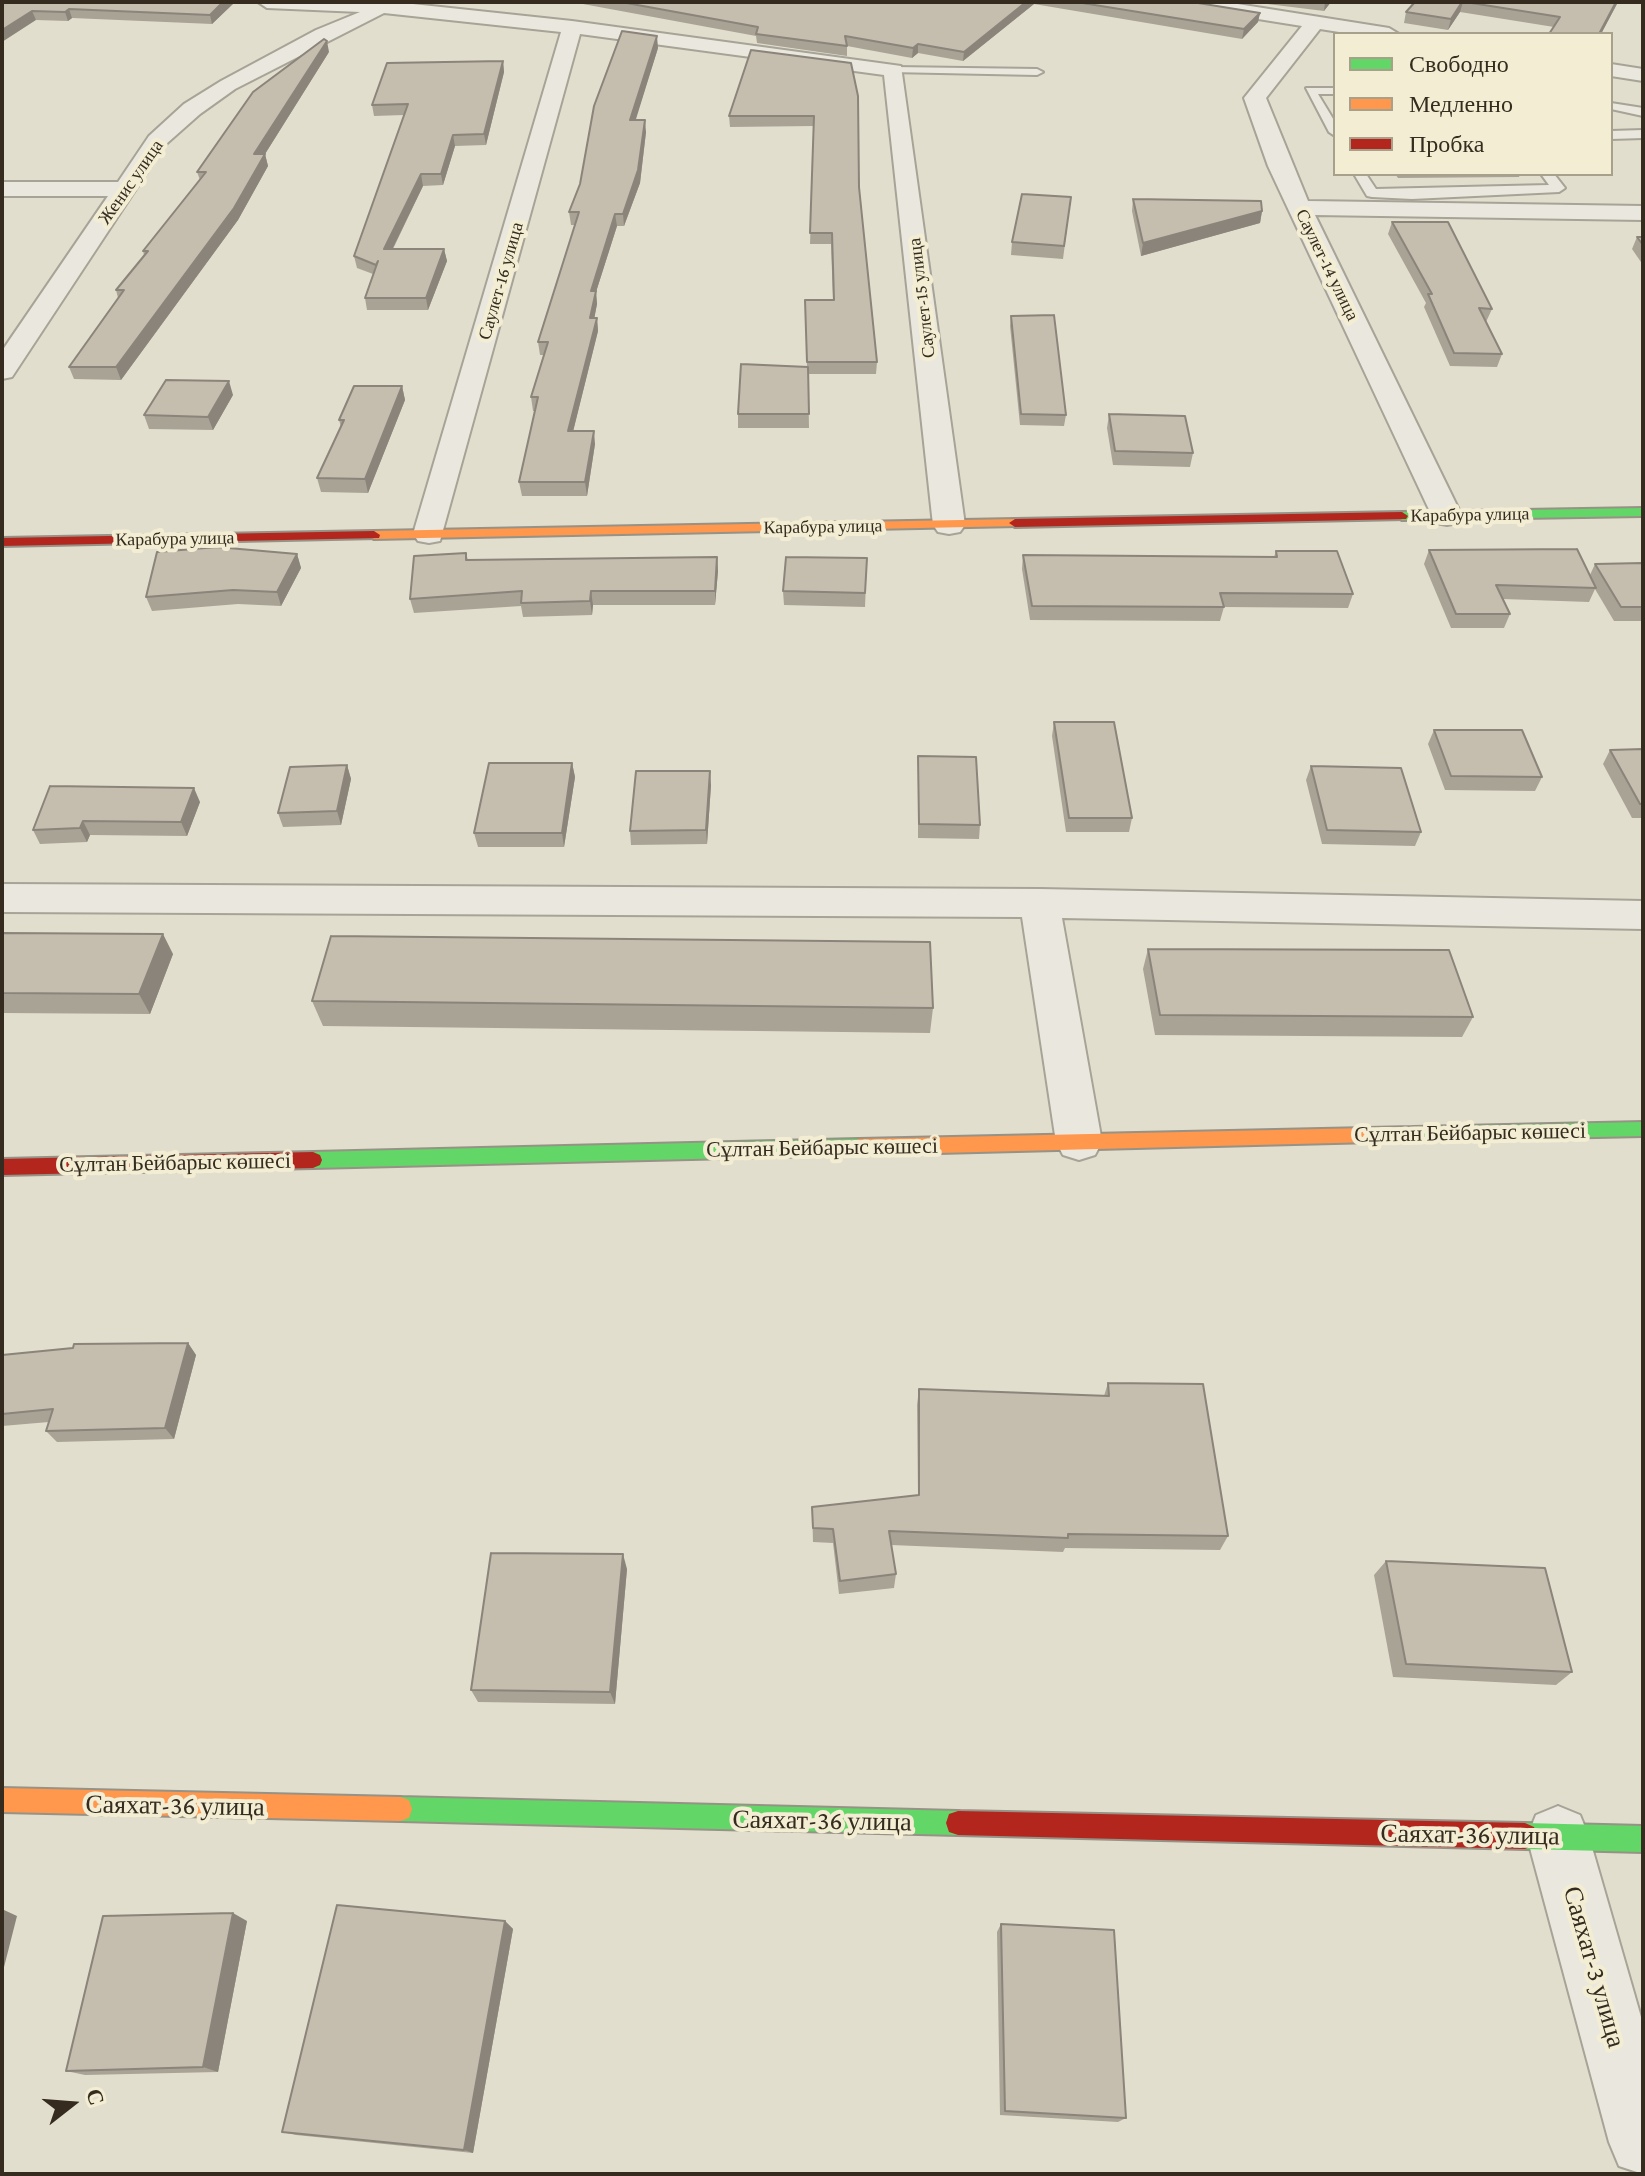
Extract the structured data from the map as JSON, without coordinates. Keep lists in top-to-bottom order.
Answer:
{
  "streets": {
    "street": [
      "Женис улица",
      "Саулет-14 улица",
      "Саулет-16 улица",
      "Саулет-15 улица",
      "Карабура улица",
      "Сұлтан Бейбарыс көшесі",
      "Саяхат-36 улица",
      "Саяхат-3 улица"
    ]
  },
  "crossings": [
    ["Саулет-14 улица", "Карабура улица"],
    ["Саулет-16 улица", "Карабура улица"],
    ["Саулет-15 улица", "Карабура улица"],
    ["Саяхат-36 улица", "Саяхат-3 улица"]
  ],
  "legend": ["Свободно", "Медленно", "Пробка"],
  "north": "right"
}
